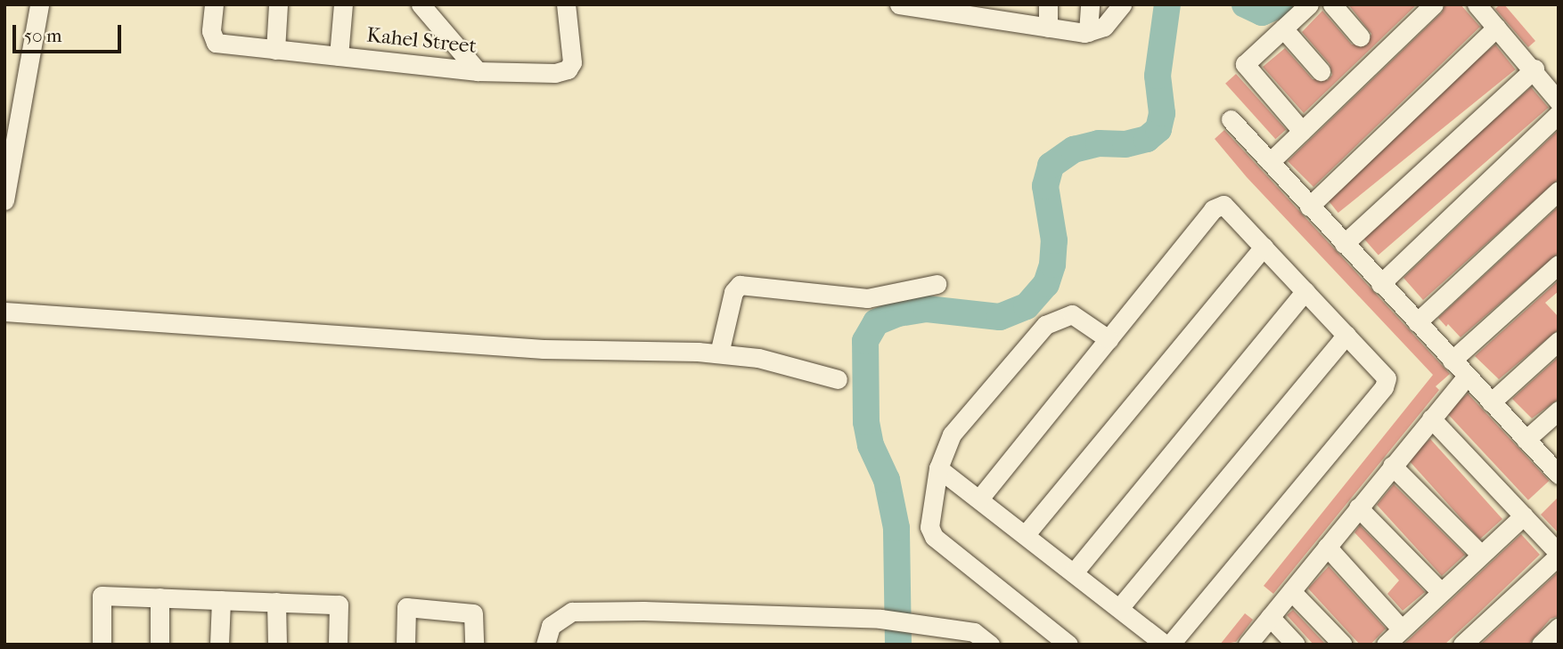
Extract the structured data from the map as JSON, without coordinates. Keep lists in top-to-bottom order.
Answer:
{
  "streets": {
    "street": ["Kahel Street"]
  },
  "scale_bar": "50 m"
}
